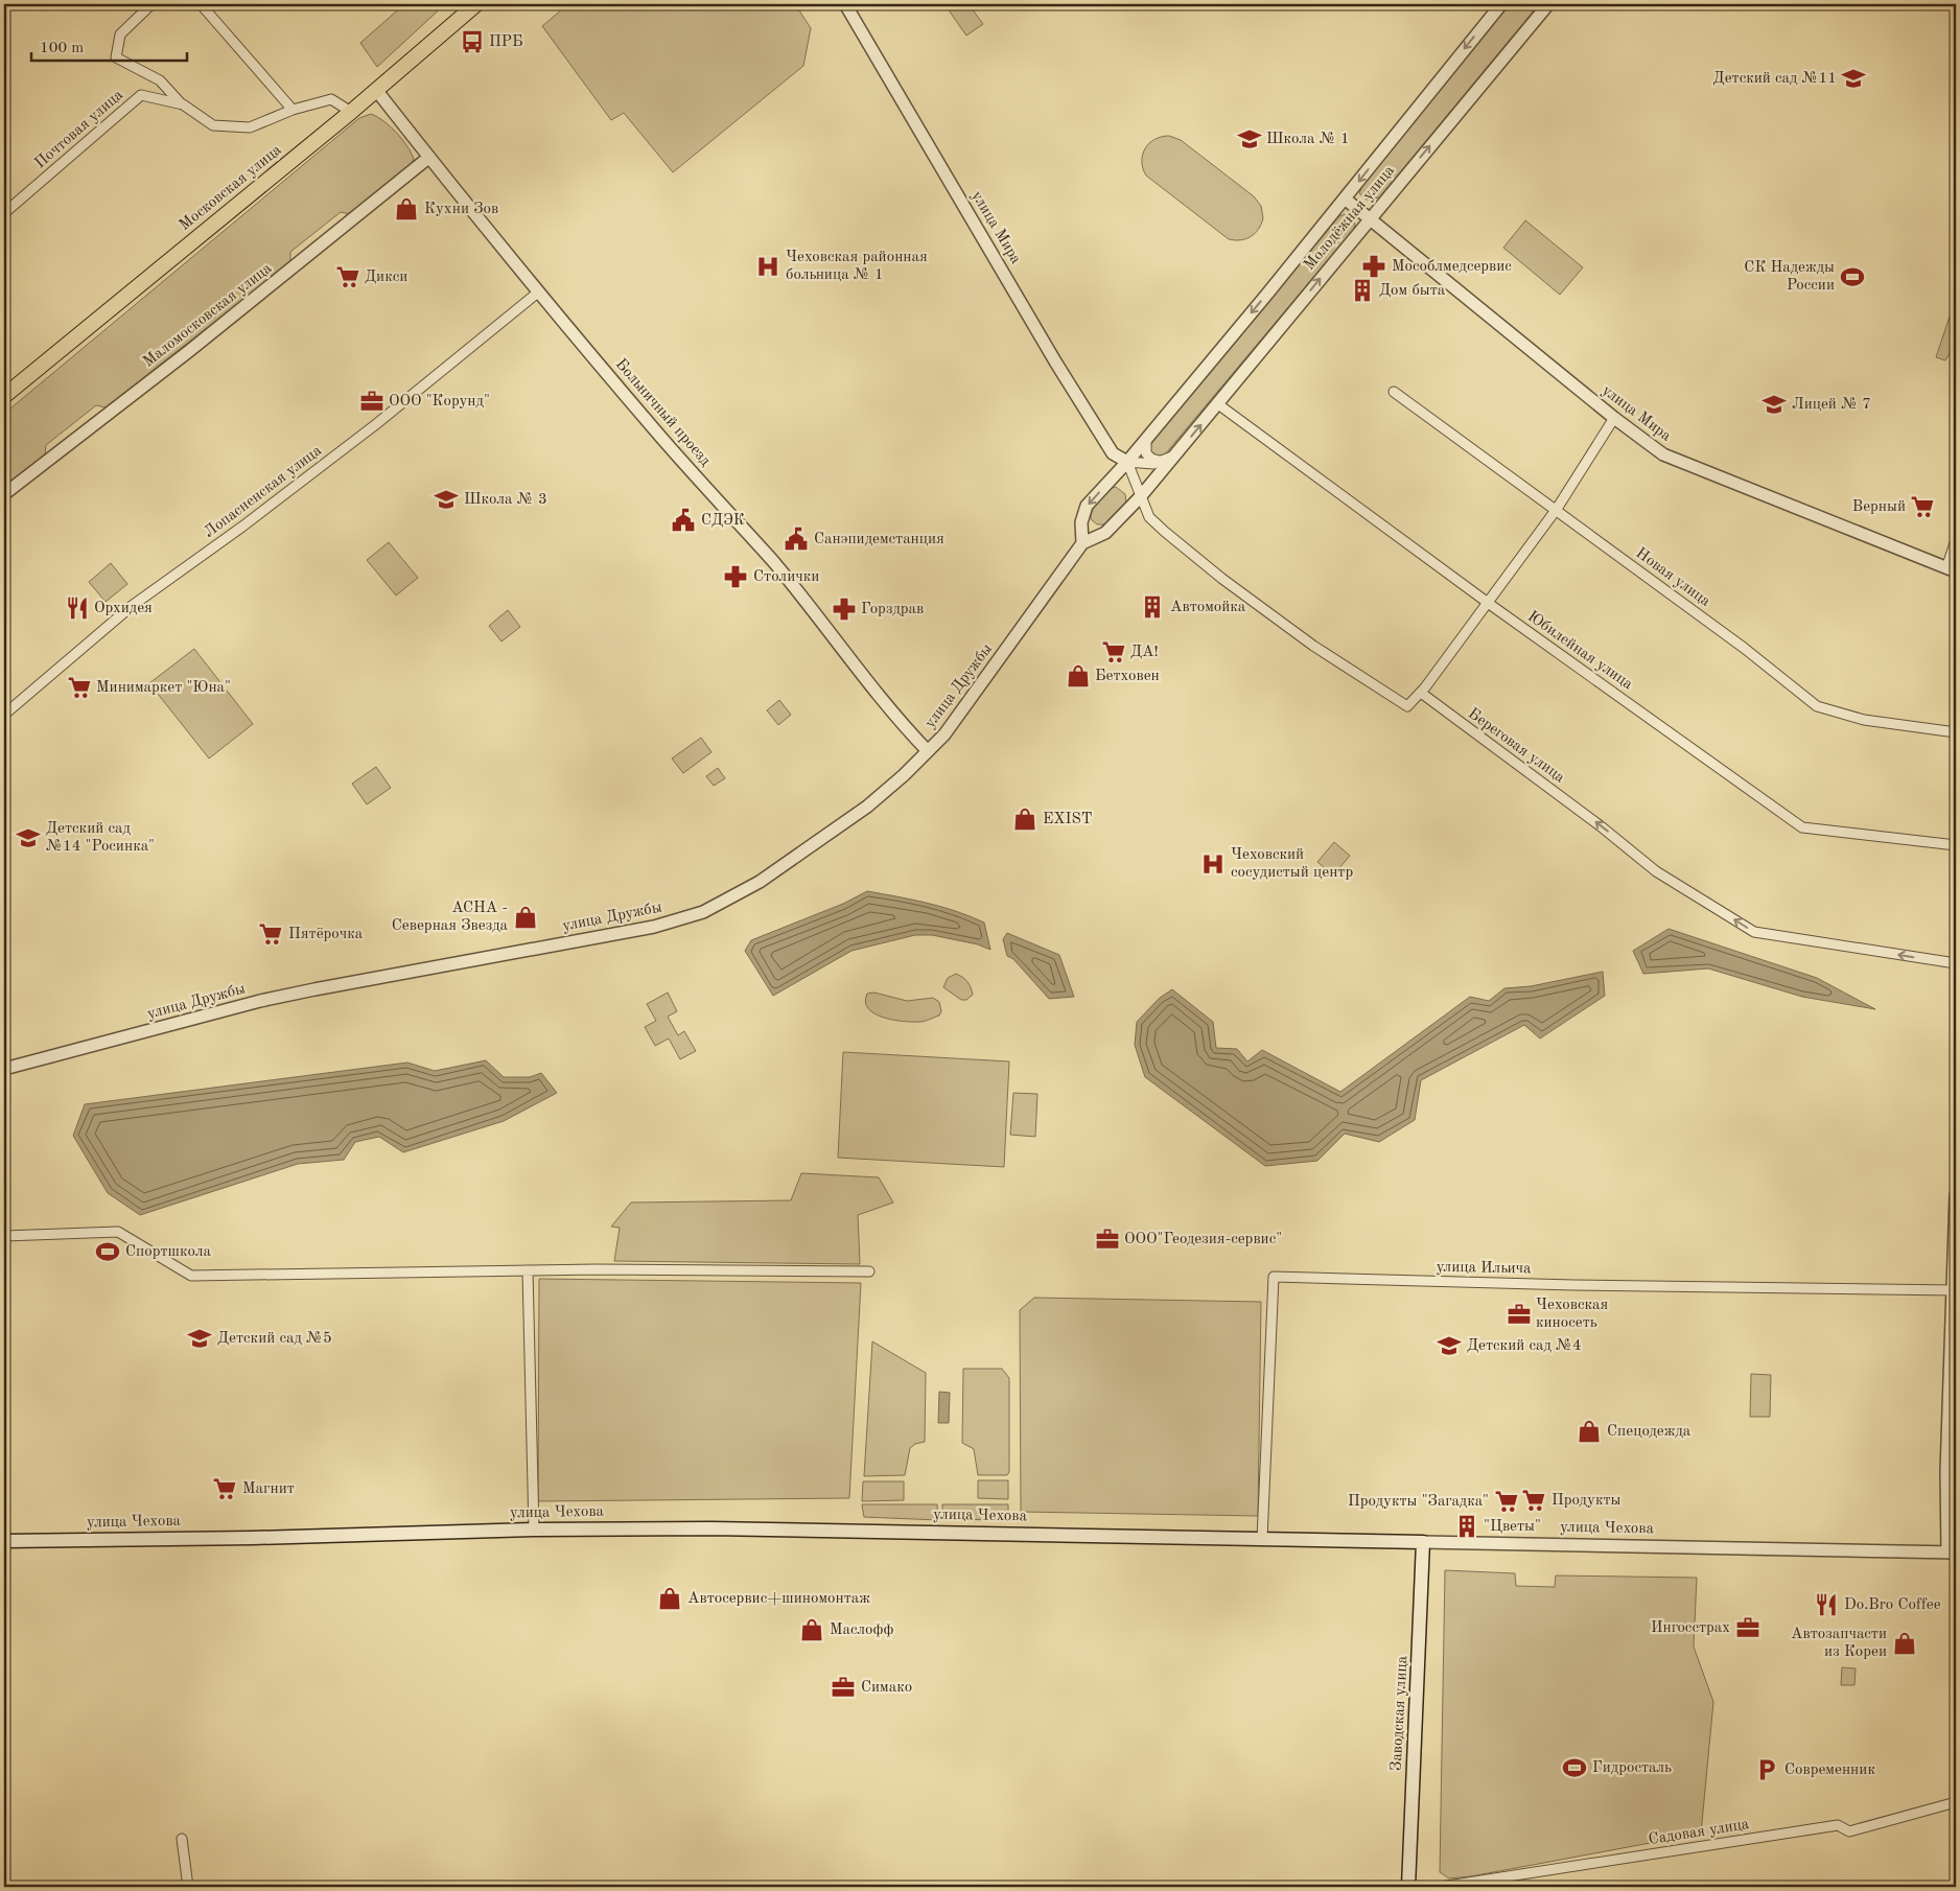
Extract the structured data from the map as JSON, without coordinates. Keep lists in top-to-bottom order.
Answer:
{
  "streets": {
    "main road": ["Московская улица", "улица Чехова", "Заводская улица"],
    "street": [
      "Почтовая улица",
      "Молодёжная улица",
      "улица Мира",
      "Маломосковская улица",
      "Больничный проезд",
      "Лопасненская улица",
      "Новая улица",
      "Юбилейная улица",
      "улица Дружбы",
      "Береговая улица",
      "улица Ильича",
      "Садовая улица"
    ]
  },
  "crossings": [
    ["Почтовая улица", "Московская улица"],
    ["Московская улица", "Больничный проезд"],
    ["Молодёжная улица", "улица Мира"],
    ["Молодёжная улица", "Юбилейная улица"],
    ["Молодёжная улица", "улица Дружбы"],
    ["Маломосковская улица", "Больничный проезд"],
    ["Больничный проезд", "Лопасненская улица"],
    ["Больничный проезд", "улица Дружбы"],
    ["улица Ильича", "улица Чехова"],
    ["улица Чехова", "Заводская улица"]
  ],
  "one_way": ["Береговая улица"],
  "places": {
    "bus stop": ["ПРБ"],
    "school or university": [
      "Детский сад №11",
      "Школа № 1",
      "Лицей № 7",
      "Школа № 3",
      "Детский сад №14 \"Росинка\"",
      "Детский сад №5",
      "Детский сад №4"
    ],
    "shop": [
      "Кухни Зов",
      "Бетховен",
      "EXIST",
      "АСНА - Северная Звезда",
      "Спецодежда",
      "Автосервис+шиномонтаж",
      "Маслофф",
      "Автозапчасти из Кореи"
    ],
    "hospital": ["Чеховская районная больница № 1", "Чеховский сосудистый центр"],
    "pharmacy": ["Мособлмедсервис", "Столички", "Горздрав"],
    "supermarket": [
      "Дикси",
      "Верный",
      "ДА!",
      "Минимаркет \"Юна\"",
      "Пятёрочка",
      "Магнит",
      "Продукты",
      "Продукты \"Загадка\""
    ],
    "sports": ["СК Надежды России", "Спортшкола", "Гидросталь"],
    "building": ["Дом быта", "Автомойка", "\"Цветы\""],
    "office": [
      "ООО \"Корунд\"",
      "ООО\"Геодезия-сервис\"",
      "Чеховская киносеть",
      "Ингосстрах",
      "Симако"
    ],
    "public building": ["СДЭК", "Санэпидемстанция"],
    "restaurant": ["Орхидея", "Do.Bro Coffee"],
    "parking": ["Современник"]
  },
  "scale_bar": "100 m"
}
